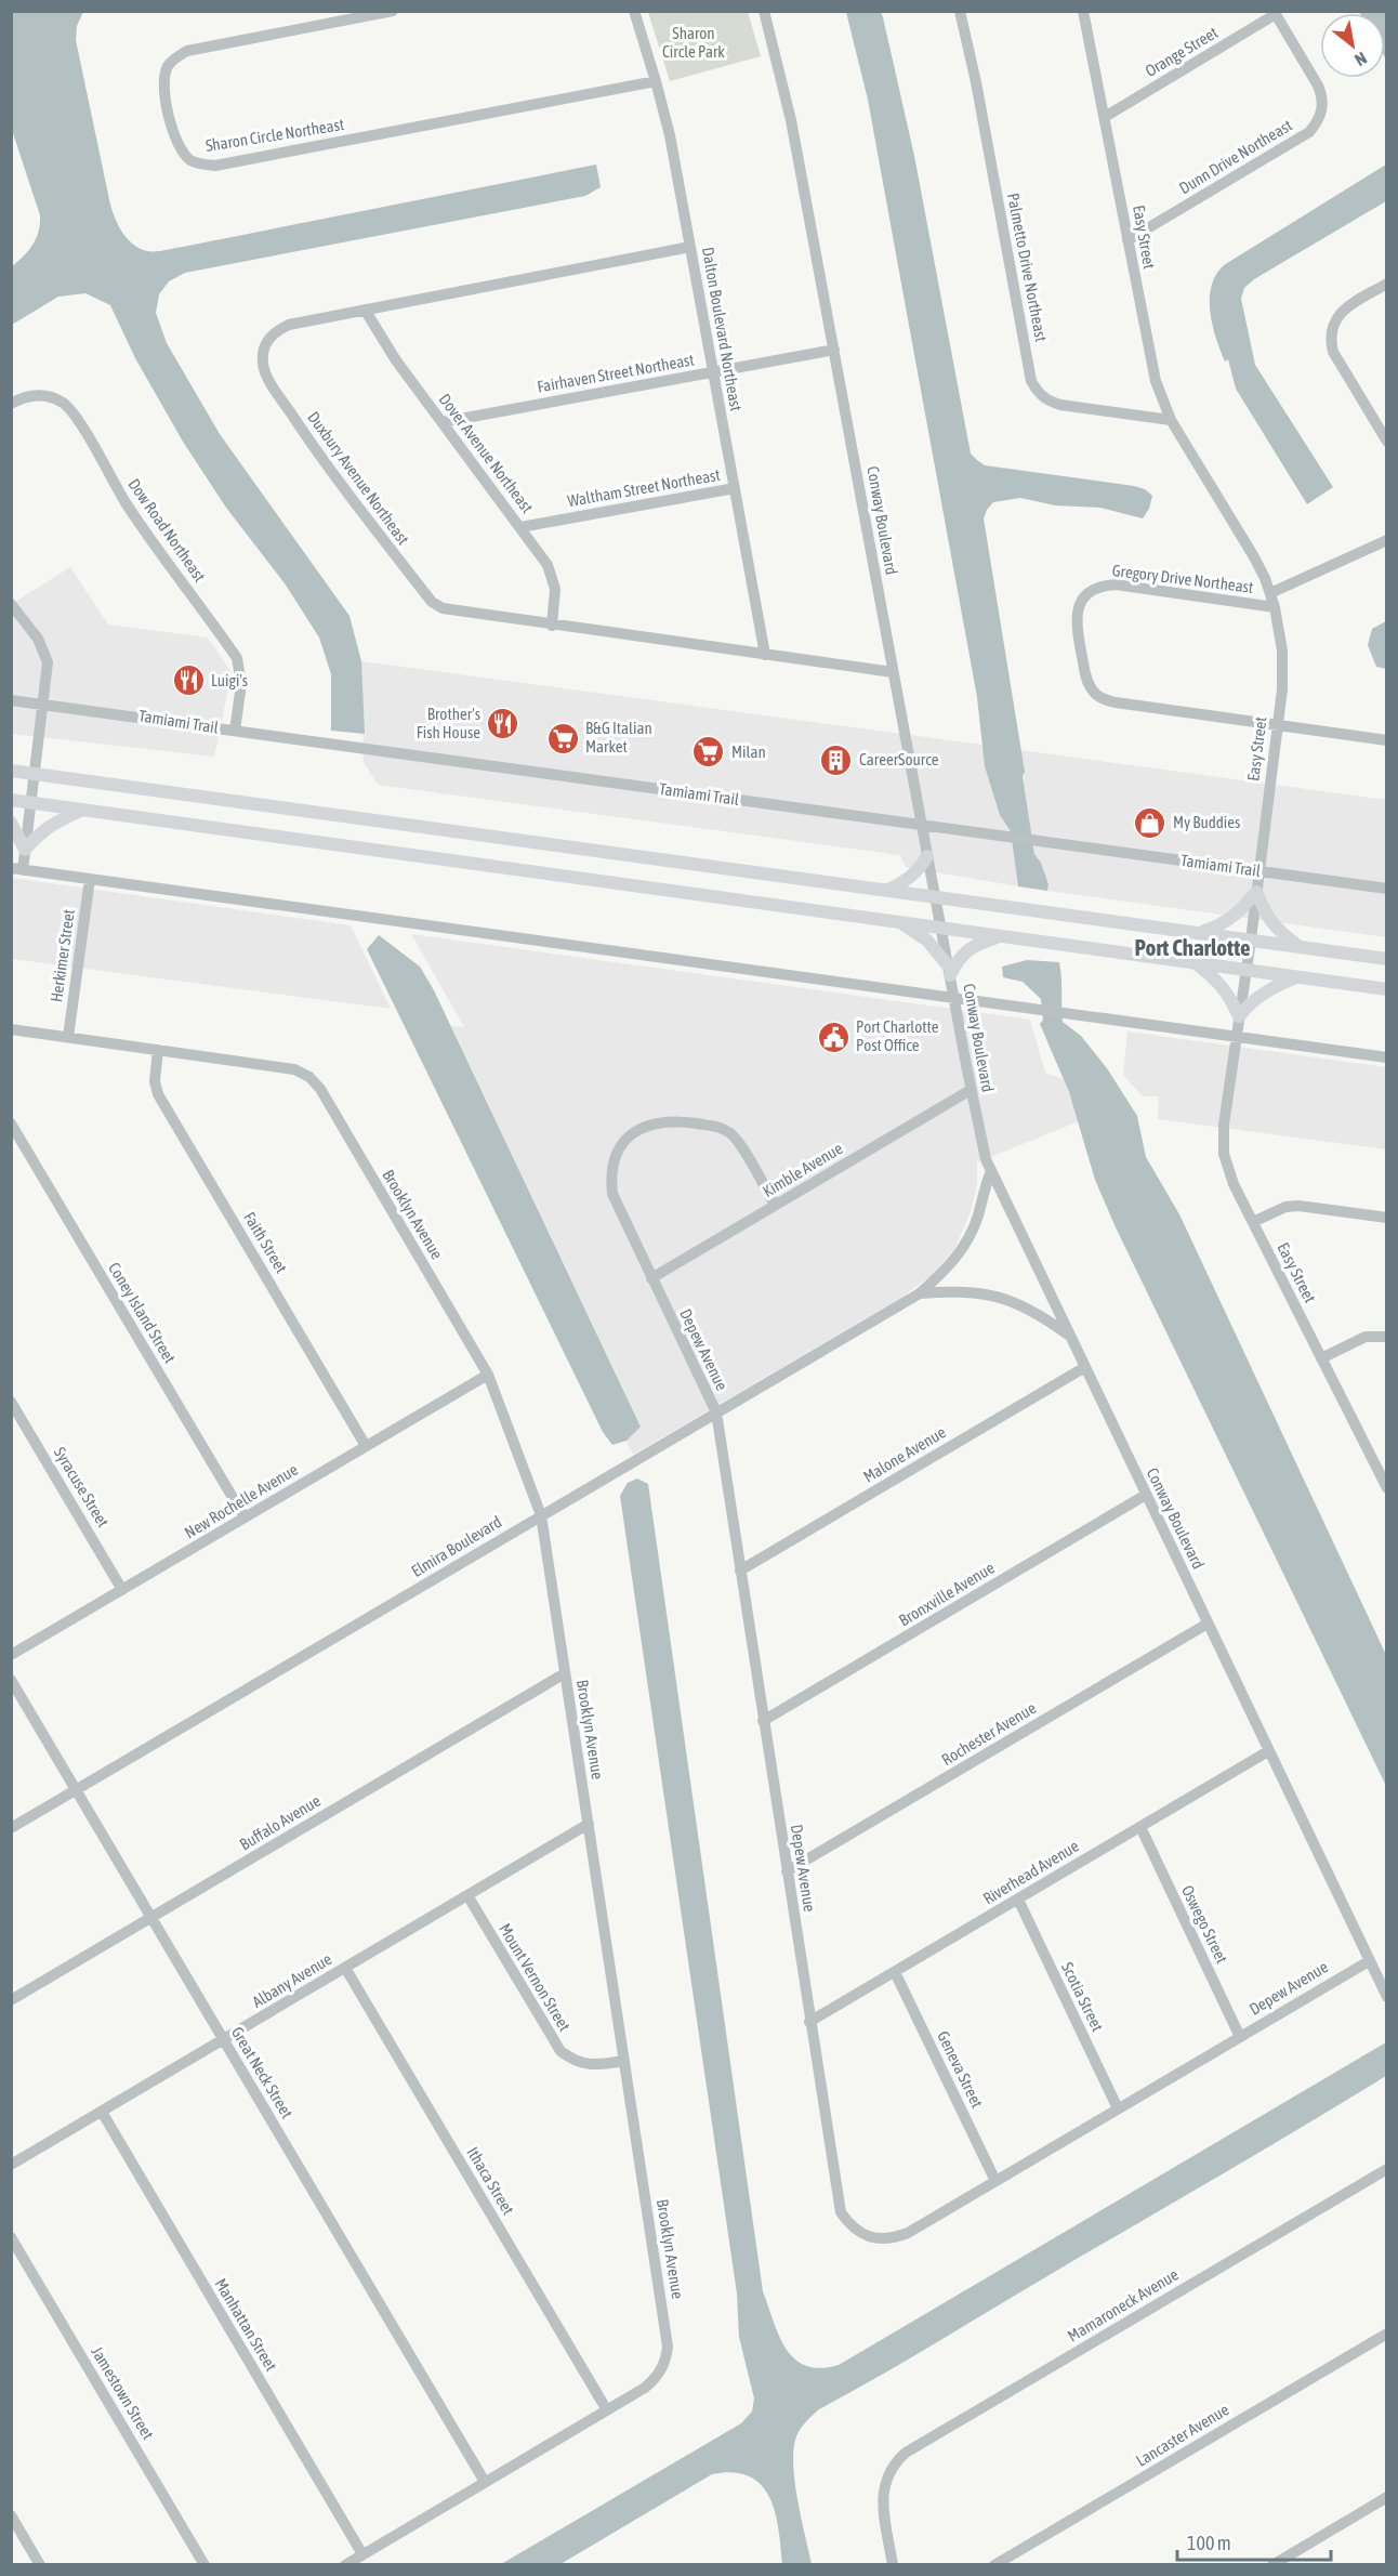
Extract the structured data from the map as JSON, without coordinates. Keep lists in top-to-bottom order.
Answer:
{
  "streets": {
    "street": [
      "Orange Street",
      "Sharon Circle Northeast",
      "Dunn Drive Northeast",
      "Easy Street",
      "Palmetto Drive Northeast",
      "Dalton Boulevard Northeast",
      "Fairhaven Street Northeast",
      "Dover Avenue Northeast",
      "Duxbury Avenue Northeast",
      "Waltham Street Northeast",
      "Conway Boulevard",
      "Dow Road Northeast",
      "Gregory Drive Northeast",
      "Tamiami Trail",
      "Herkimer Street",
      "Kimble Avenue",
      "Brooklyn Avenue",
      "Faith Street",
      "Coney Island Street",
      "Depew Avenue",
      "Malone Avenue",
      "Syracuse Street",
      "New Rochelle Avenue",
      "Elmira Boulevard",
      "Bronxville Avenue",
      "Rochester Avenue",
      "Buffalo Avenue",
      "Riverhead Avenue",
      "Oswego Street",
      "Mount Vernon Street",
      "Albany Avenue",
      "Scotia Street",
      "Geneva Street",
      "Great Neck Street",
      "Ithaca Street",
      "Mamaroneck Avenue",
      "Manhattan Street",
      "Jamestown Street",
      "Lancaster Avenue"
    ]
  },
  "crossings": [
    ["Orange Street", "Dunn Drive Northeast"],
    ["Orange Street", "Easy Street"],
    ["Sharon Circle Northeast", "Dalton Boulevard Northeast"],
    ["Dunn Drive Northeast", "Easy Street"],
    ["Easy Street", "Palmetto Drive Northeast"],
    ["Easy Street", "Gregory Drive Northeast"],
    ["Easy Street", "Tamiami Trail"],
    ["Dalton Boulevard Northeast", "Fairhaven Street Northeast"],
    ["Dalton Boulevard Northeast", "Duxbury Avenue Northeast"],
    ["Dalton Boulevard Northeast", "Waltham Street Northeast"],
    ["Fairhaven Street Northeast", "Dover Avenue Northeast"],
    ["Fairhaven Street Northeast", "Conway Boulevard"],
    ["Dover Avenue Northeast", "Duxbury Avenue Northeast"],
    ["Dover Avenue Northeast", "Waltham Street Northeast"],
    ["Duxbury Avenue Northeast", "Conway Boulevard"],
    ["Conway Boulevard", "Tamiami Trail"],
    ["Conway Boulevard", "Kimble Avenue"],
    ["Conway Boulevard", "Depew Avenue"],
    ["Conway Boulevard", "Malone Avenue"],
    ["Conway Boulevard", "Elmira Boulevard"],
    ["Conway Boulevard", "Bronxville Avenue"],
    ["Conway Boulevard", "Rochester Avenue"],
    ["Conway Boulevard", "Riverhead Avenue"],
    ["Dow Road Northeast", "Tamiami Trail"],
    ["Herkimer Street", "Brooklyn Avenue"],
    ["Kimble Avenue", "Depew Avenue"],
    ["Brooklyn Avenue", "Faith Street"],
    ["Brooklyn Avenue", "New Rochelle Avenue"],
    ["Brooklyn Avenue", "Elmira Boulevard"],
    ["Brooklyn Avenue", "Buffalo Avenue"],
    ["Brooklyn Avenue", "Mount Vernon Street"],
    ["Brooklyn Avenue", "Albany Avenue"],
    ["Brooklyn Avenue", "Great Neck Street"],
    ["Brooklyn Avenue", "Ithaca Street"],
    ["Brooklyn Avenue", "Manhattan Street"],
    ["Faith Street", "New Rochelle Avenue"],
    ["Coney Island Street", "New Rochelle Avenue"],
    ["Depew Avenue", "Malone Avenue"],
    ["Depew Avenue", "Elmira Boulevard"],
    ["Depew Avenue", "Bronxville Avenue"],
    ["Depew Avenue", "Rochester Avenue"],
    ["Depew Avenue", "Riverhead Avenue"],
    ["Depew Avenue", "Oswego Street"],
    ["Depew Avenue", "Scotia Street"],
    ["Depew Avenue", "Geneva Street"],
    ["Syracuse Street", "New Rochelle Avenue"],
    ["Elmira Boulevard", "Great Neck Street"],
    ["Buffalo Avenue", "Great Neck Street"],
    ["Riverhead Avenue", "Oswego Street"],
    ["Riverhead Avenue", "Scotia Street"],
    ["Riverhead Avenue", "Geneva Street"],
    ["Mount Vernon Street", "Albany Avenue"],
    ["Albany Avenue", "Great Neck Street"],
    ["Albany Avenue", "Ithaca Street"],
    ["Albany Avenue", "Manhattan Street"]
  ],
  "districts": ["Port Charlotte"],
  "parks": ["Sharon Circle Park"],
  "places": {
    "restaurant": ["Luigi's", "Brother's Fish House"],
    "supermarket": ["B&G Italian Market", "Milan"],
    "building": ["CareerSource"],
    "shop": ["My Buddies"],
    "public building": ["Port Charlotte Post Office"]
  },
  "scale_bar": "100 m",
  "north": "bottom right"
}
